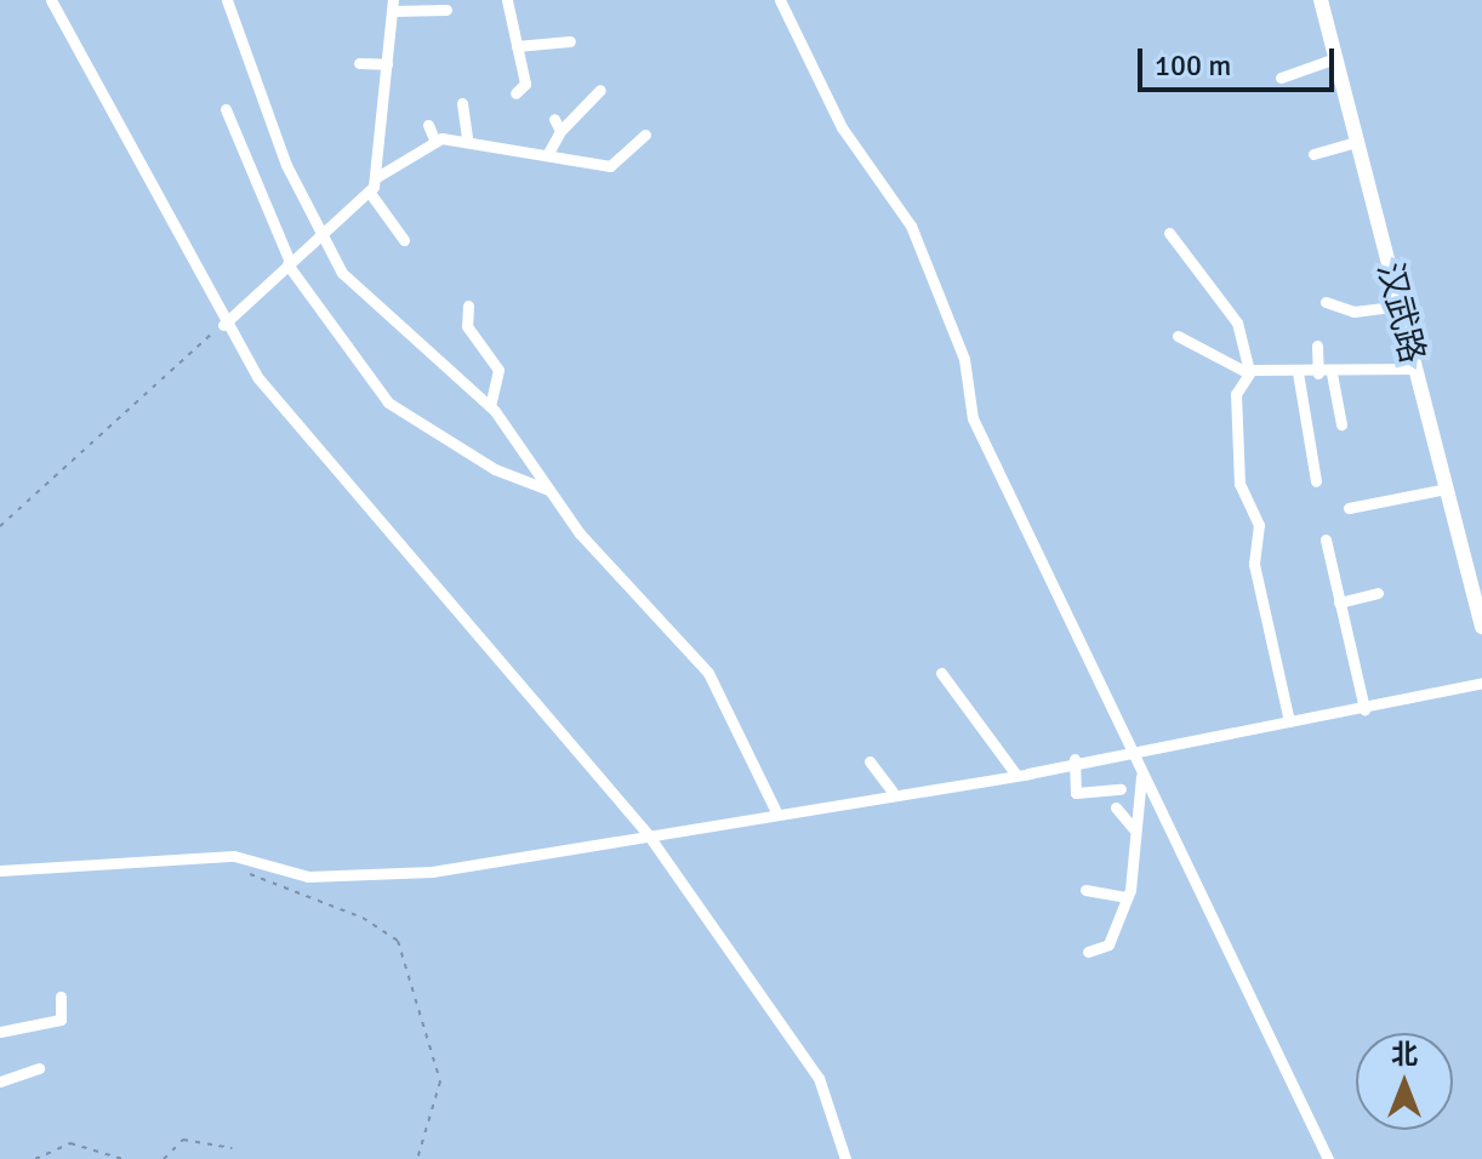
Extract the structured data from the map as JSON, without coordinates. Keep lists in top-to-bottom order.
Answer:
{
  "streets": {
    "main road": ["汉武路"]
  },
  "scale_bar": "100 m",
  "north": "top"
}
